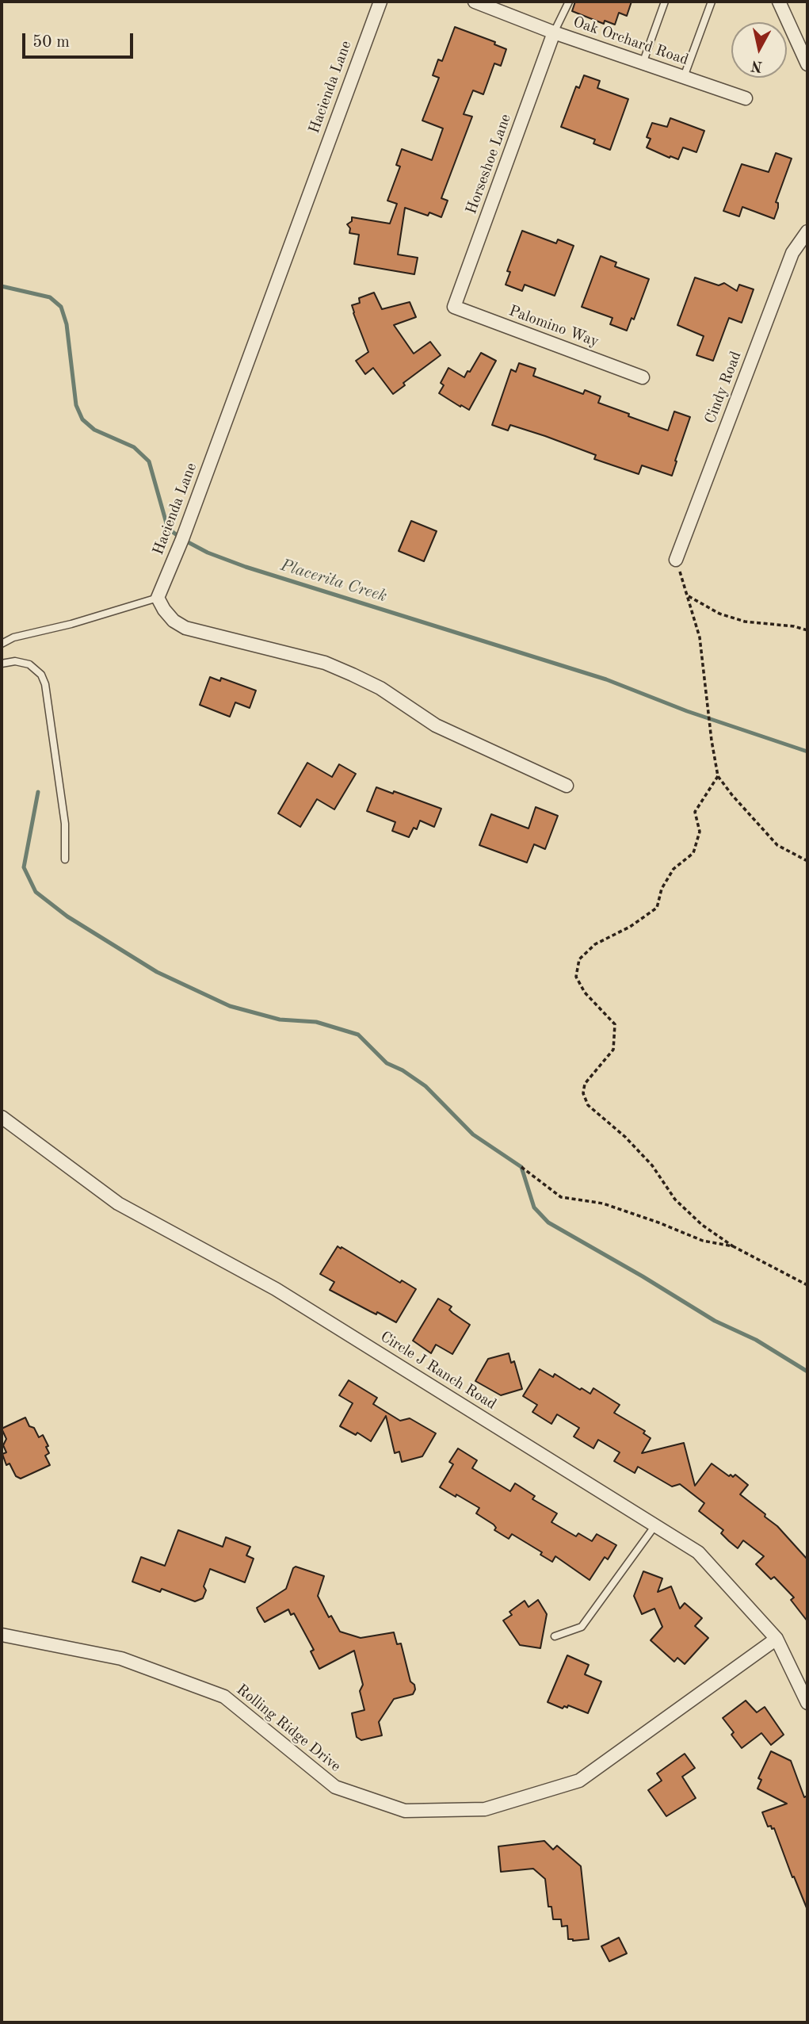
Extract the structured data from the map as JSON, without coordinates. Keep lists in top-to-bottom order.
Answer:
{
  "streets": {
    "street": [
      "Oak Orchard Road",
      "Hacienda Lane",
      "Horseshoe Lane",
      "Palomino Way",
      "Cindy Road",
      "Circle J Ranch Road",
      "Rolling Ridge Drive"
    ]
  },
  "crossings": [
    ["Oak Orchard Road", "Horseshoe Lane"],
    ["Horseshoe Lane", "Palomino Way"],
    ["Circle J Ranch Road", "Rolling Ridge Drive"]
  ],
  "water": ["Placerita Creek"],
  "scale_bar": "50 m",
  "north": "bottom"
}
